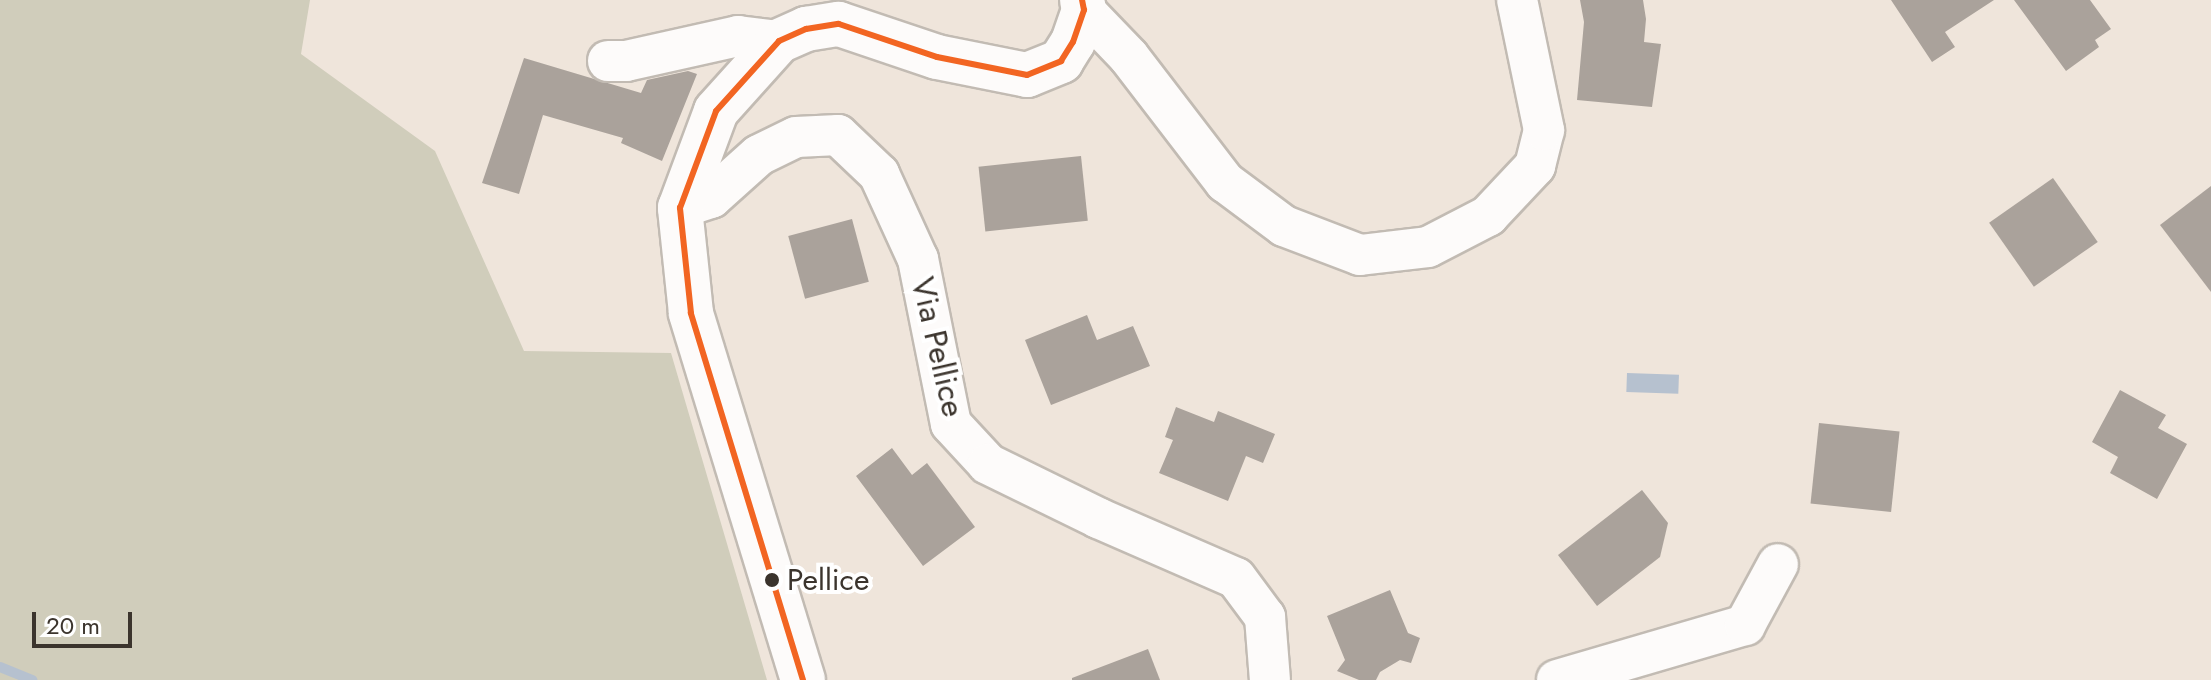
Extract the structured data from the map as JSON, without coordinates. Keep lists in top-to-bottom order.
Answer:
{
  "streets": {
    "street": ["Via Pellice"]
  },
  "places": ["Pellice"],
  "scale_bar": "20 m"
}
